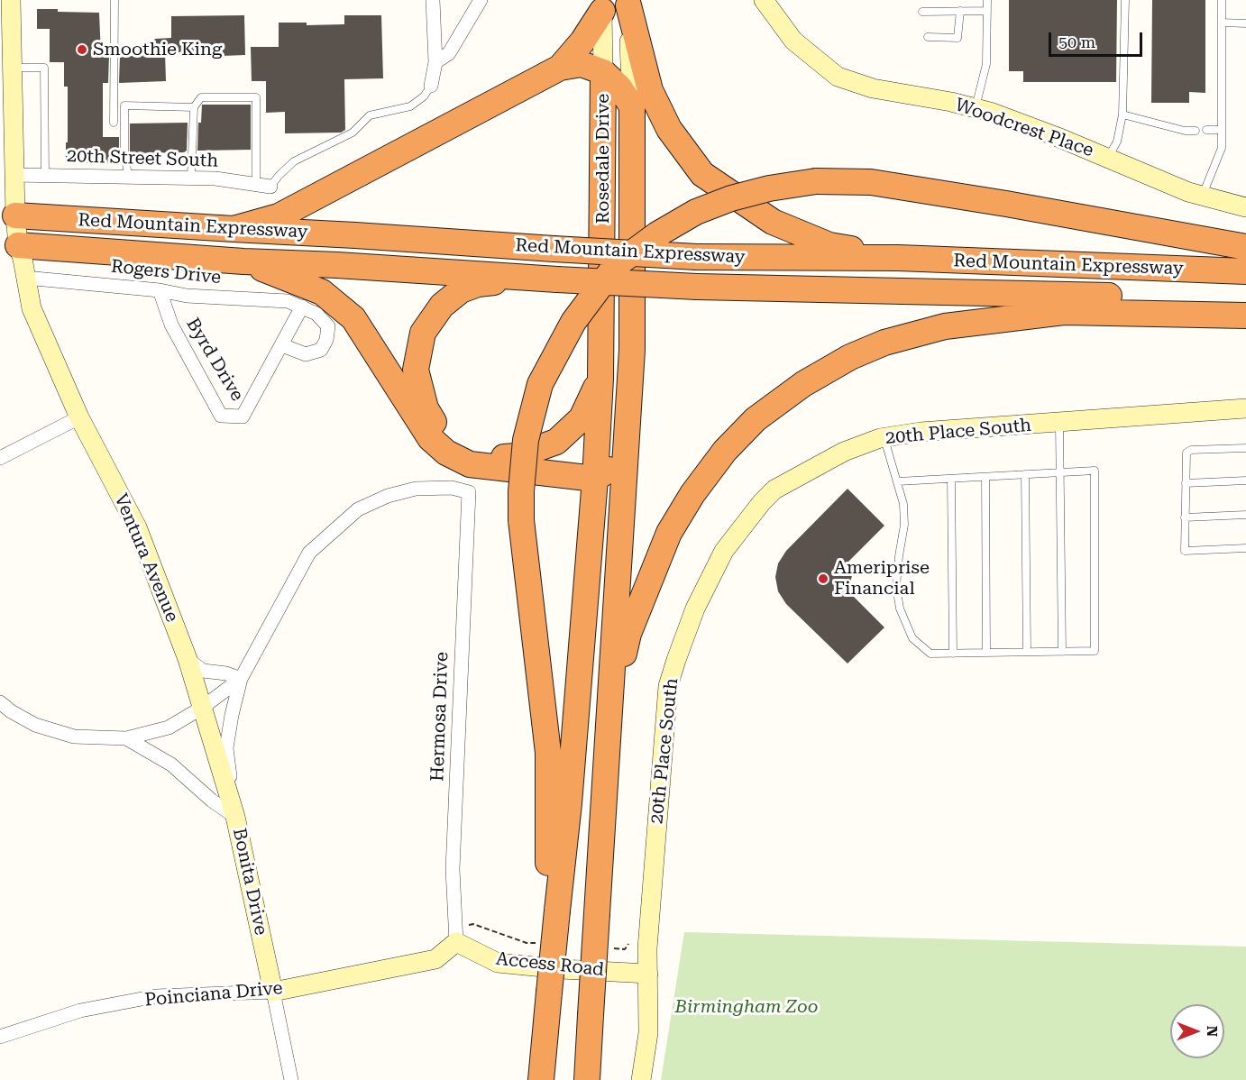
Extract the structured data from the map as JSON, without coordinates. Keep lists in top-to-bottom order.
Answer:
{
  "streets": {
    "highway": ["Rosedale Drive", "Red Mountain Expressway"],
    "street": [
      "Woodcrest Place",
      "20th Street South",
      "Rogers Drive",
      "Byrd Drive",
      "20th Place South",
      "Ventura Avenue",
      "Hermosa Drive",
      "Bonita Drive",
      "Access Road",
      "Poinciana Drive"
    ]
  },
  "crossings": [
    ["20th Street South", "Ventura Avenue"],
    ["Red Mountain Expressway", "Ventura Avenue"],
    ["Rogers Drive", "Byrd Drive"],
    ["Rogers Drive", "Ventura Avenue"],
    ["20th Place South", "Access Road"],
    ["Ventura Avenue", "Bonita Drive"],
    ["Hermosa Drive", "Bonita Drive"],
    ["Hermosa Drive", "Access Road"],
    ["Hermosa Drive", "Poinciana Drive"],
    ["Bonita Drive", "Poinciana Drive"],
    ["Access Road", "Poinciana Drive"]
  ],
  "parks": ["Birmingham Zoo"],
  "places": ["Smoothie King", "Ameriprise Financial"],
  "scale_bar": "50 m",
  "north": "right"
}
